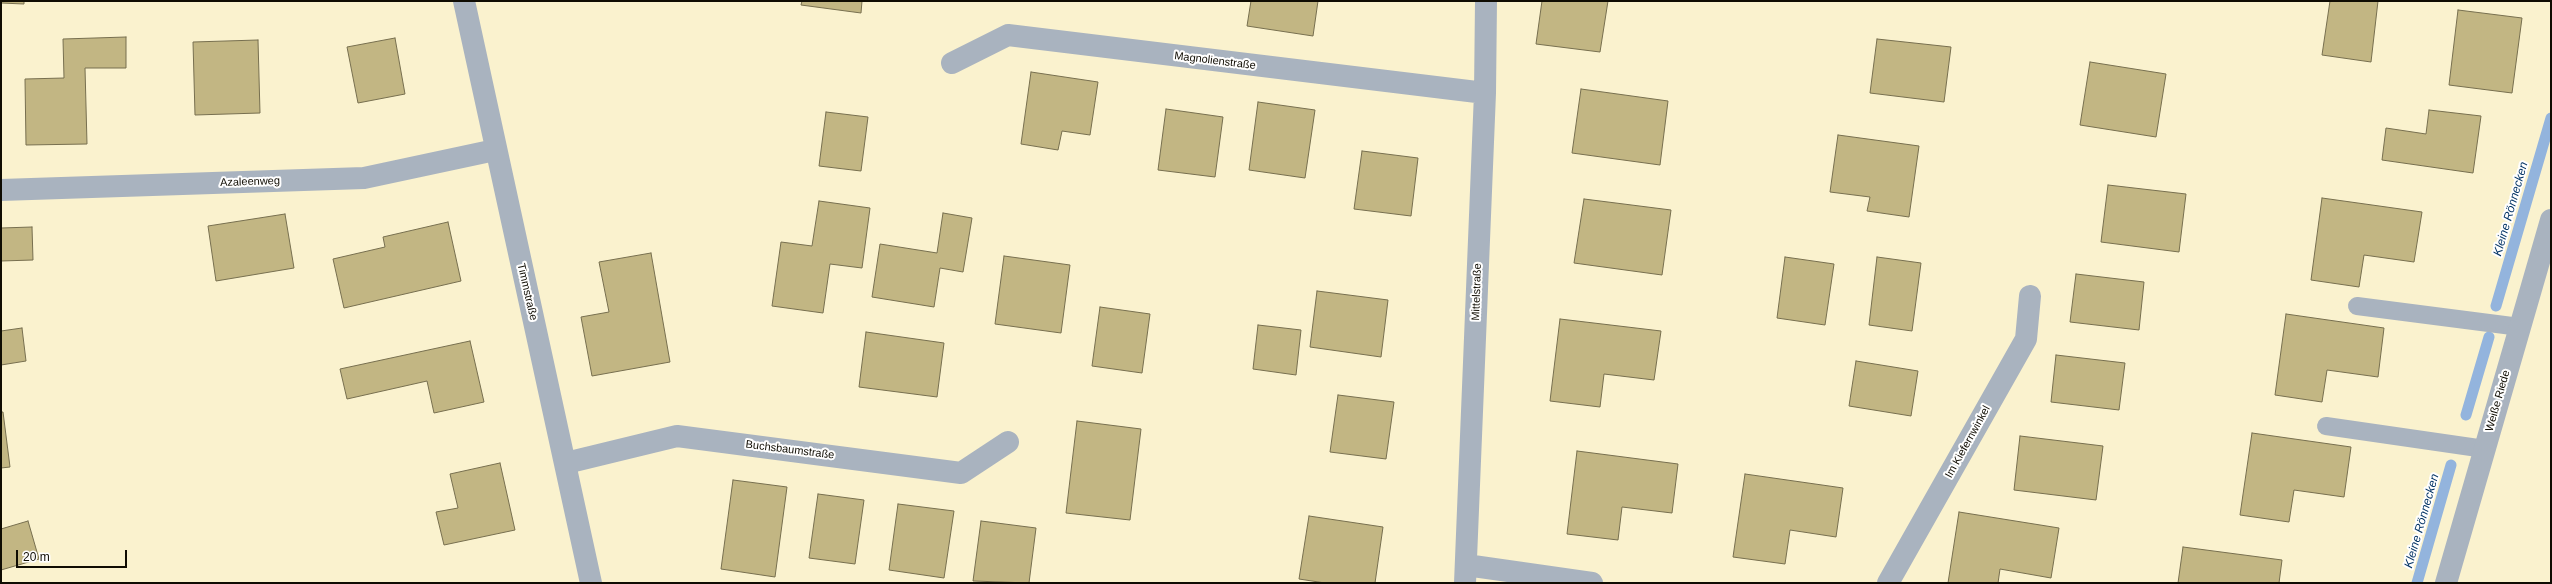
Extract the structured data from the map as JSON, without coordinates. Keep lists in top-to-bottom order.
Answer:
{
  "streets": {
    "street": [
      "Magnolienstraße",
      "Azaleenweg",
      "Timmstraße",
      "Mittelstraße",
      "Weiße Riede",
      "Im Kiefernwinkel",
      "Buchsbaumstraße"
    ]
  },
  "crossings": [
    ["Magnolienstraße", "Mittelstraße"],
    ["Azaleenweg", "Timmstraße"],
    ["Timmstraße", "Buchsbaumstraße"]
  ],
  "water": ["Kleine Rönnecken"],
  "scale_bar": "20 m"
}
